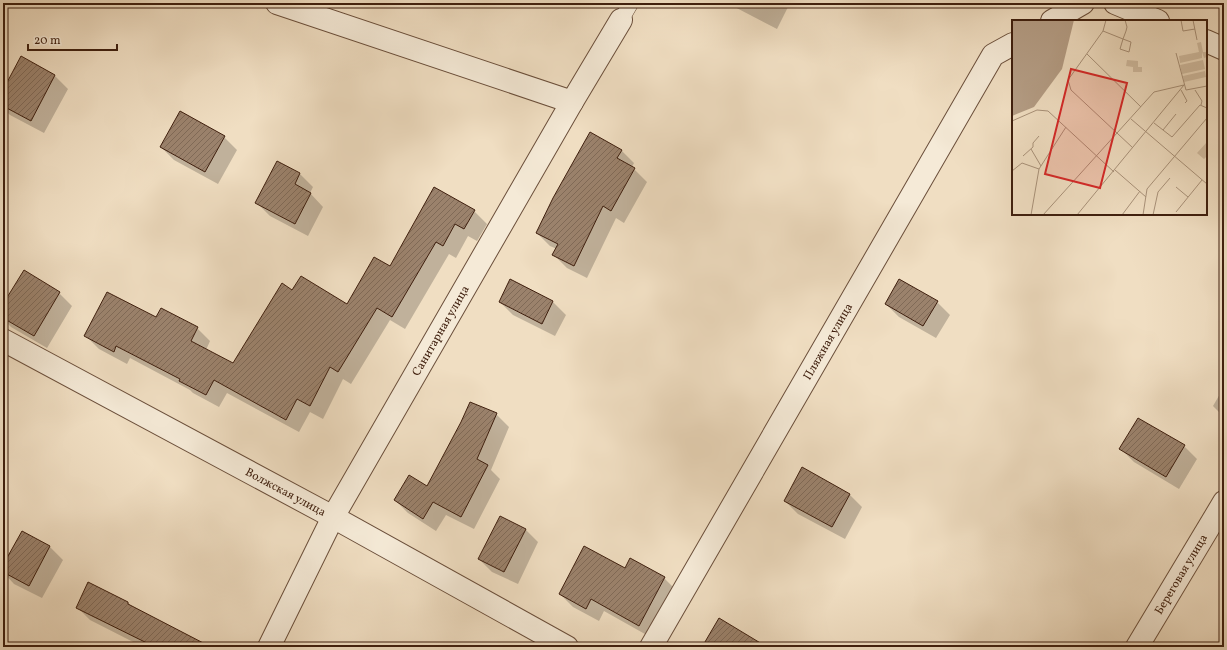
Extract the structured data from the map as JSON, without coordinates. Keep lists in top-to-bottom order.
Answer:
{
  "streets": {
    "street": [
      "Санитарная улица",
      "Пляжная улица",
      "Волжская улица",
      "Береговая улица"
    ]
  },
  "crossings": [
    ["Санитарная улица", "Волжская улица"]
  ],
  "scale_bar": "20 m"
}
